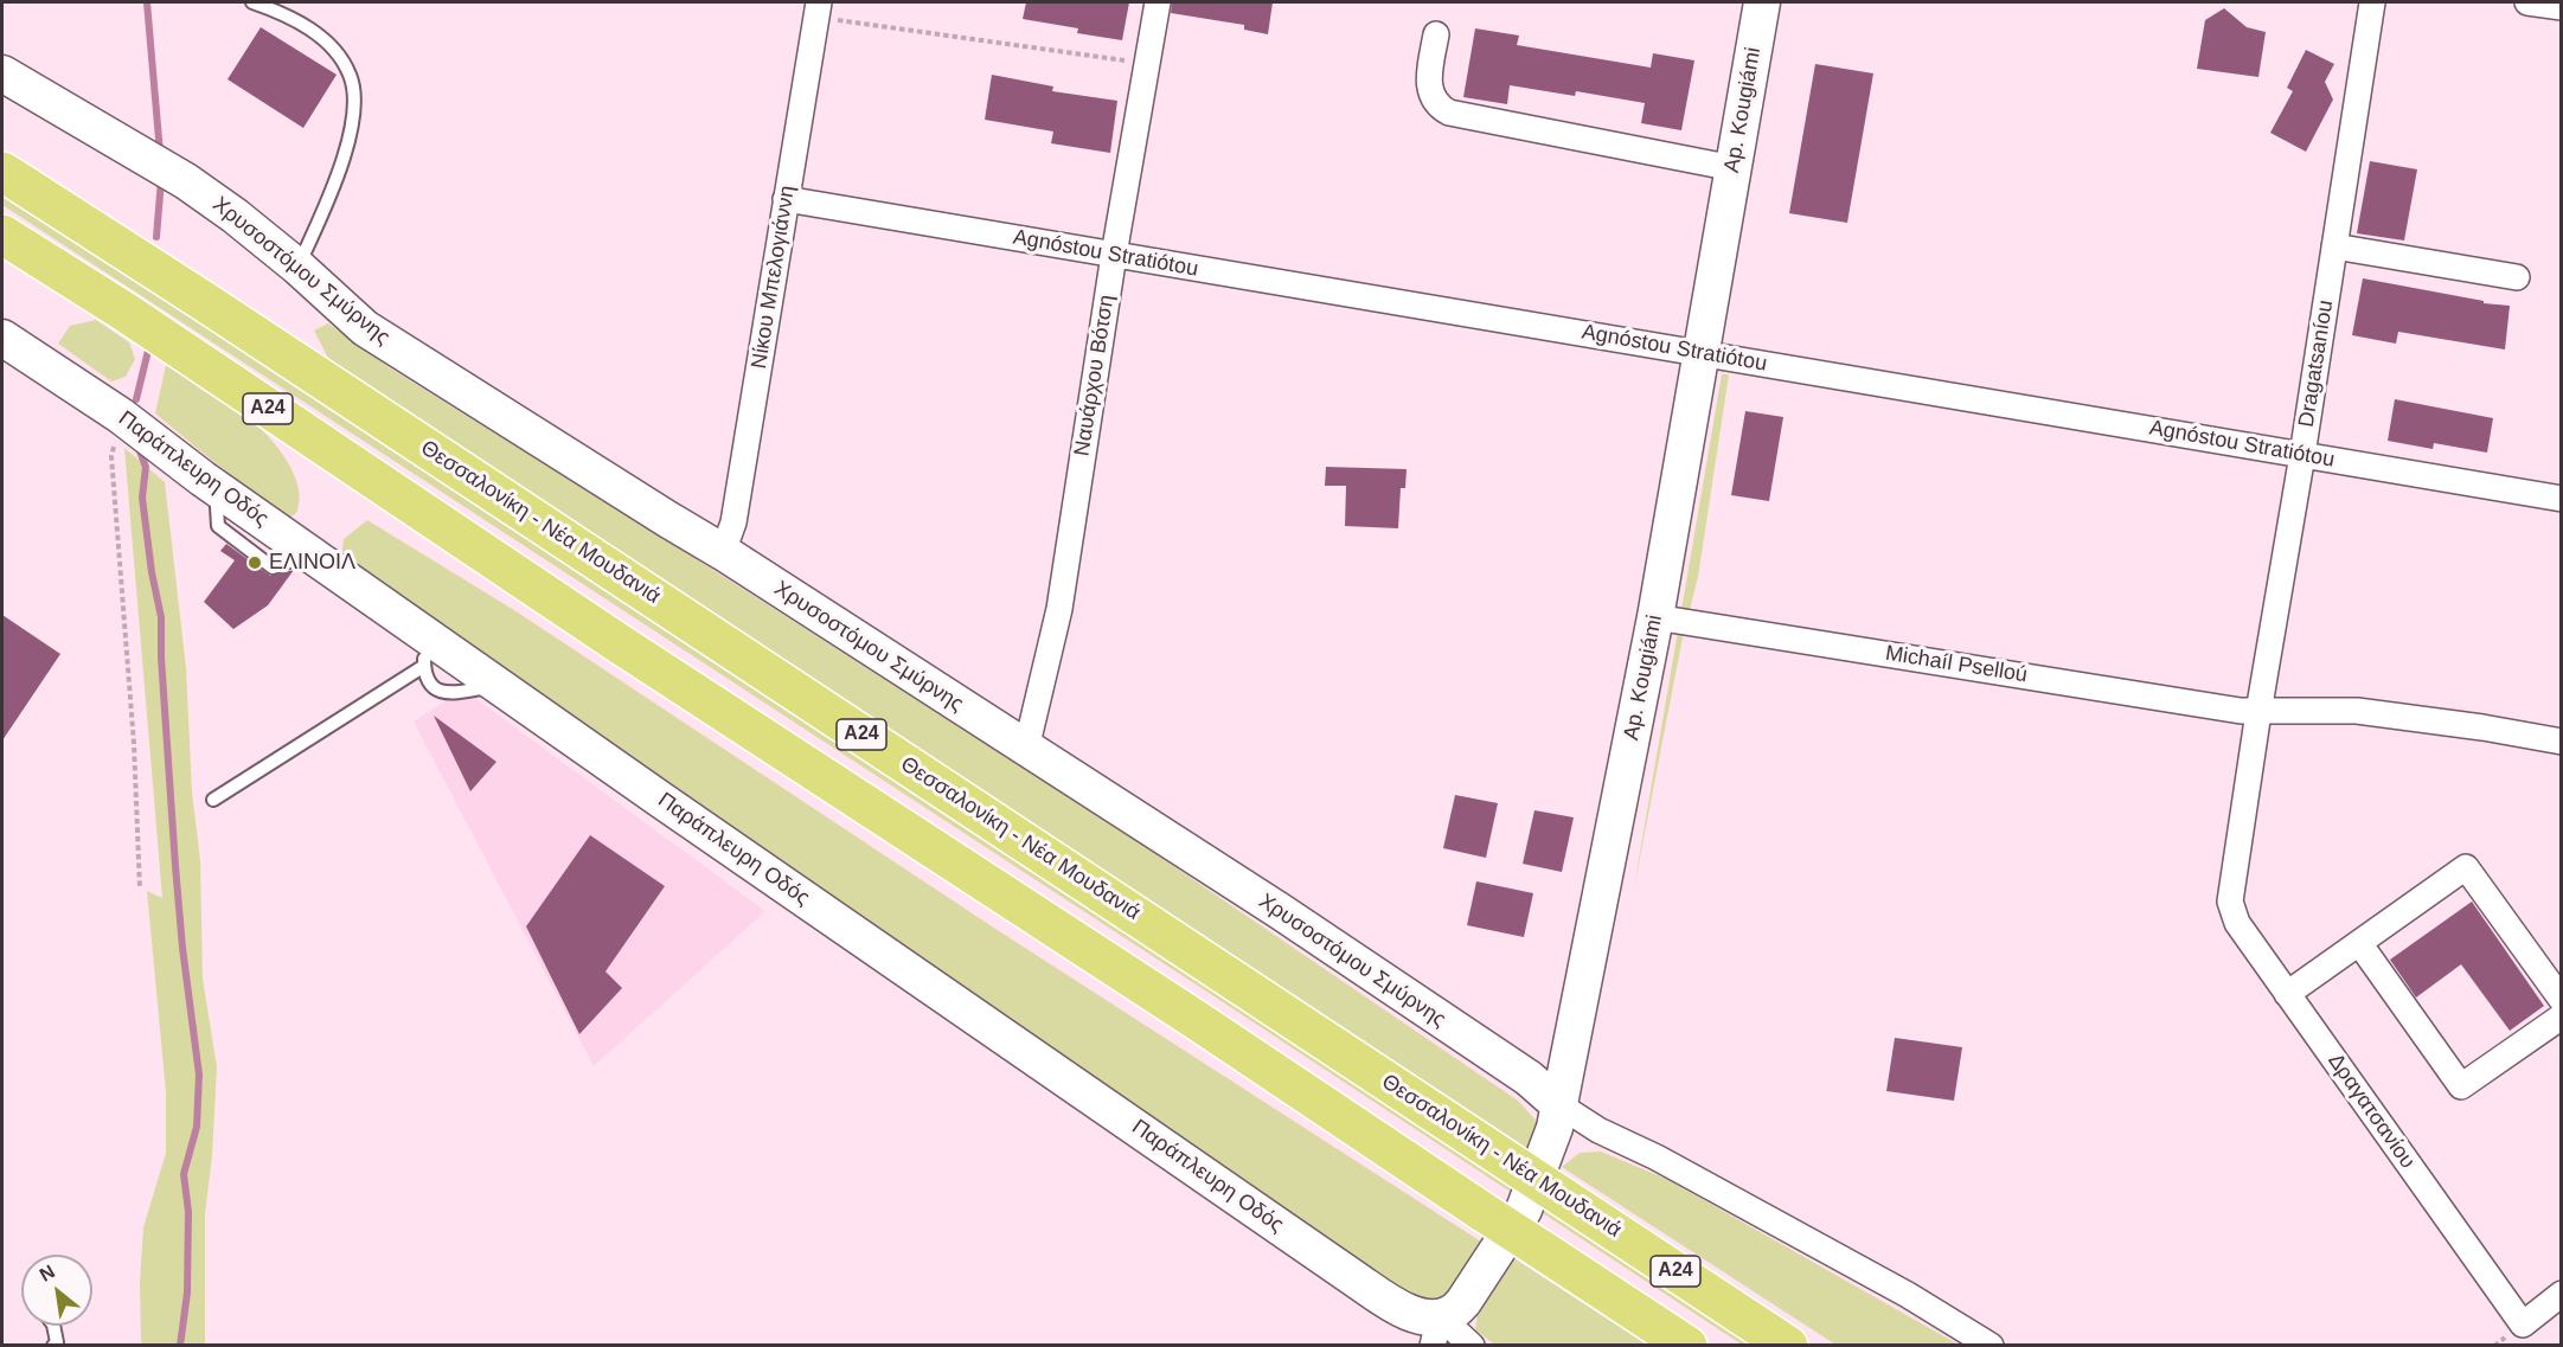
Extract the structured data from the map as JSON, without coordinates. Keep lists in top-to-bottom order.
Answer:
{
  "streets": {
    "highway": ["Α24", "Θεσσαλονίκη - Νέα Μουδανιά"],
    "street": [
      "Ap. Kougiámi",
      "Agnóstou Stratiótou",
      "Χρυσοστόμου Σμύρνης",
      "Νίκου Μπελογιάννη",
      "Dragatsaníou",
      "Ναυάρχου Βότση",
      "Παράπλευρη Οδός",
      "Michaíl Pselloú",
      "Δραγατσανίου"
    ]
  },
  "crossings": [
    ["Ap. Kougiámi", "Agnóstou Stratiótou"],
    ["Ap. Kougiámi", "Χρυσοστόμου Σμύρνης"],
    ["Ap. Kougiámi", "Παράπλευρη Οδός"],
    ["Ap. Kougiámi", "Michaíl Pselloú"],
    ["Agnóstou Stratiótou", "Νίκου Μπελογιάννη"],
    ["Agnóstou Stratiótou", "Dragatsaníou"],
    ["Agnóstou Stratiótou", "Ναυάρχου Βότση"],
    ["Χρυσοστόμου Σμύρνης", "Νίκου Μπελογιάννη"],
    ["Χρυσοστόμου Σμύρνης", "Ναυάρχου Βότση"],
    ["Dragatsaníou", "Michaíl Pselloú"],
    ["Dragatsaníou", "Δραγατσανίου"]
  ],
  "places": ["ΕΛΙΝΟΙΛ"],
  "north": "top left"
}
